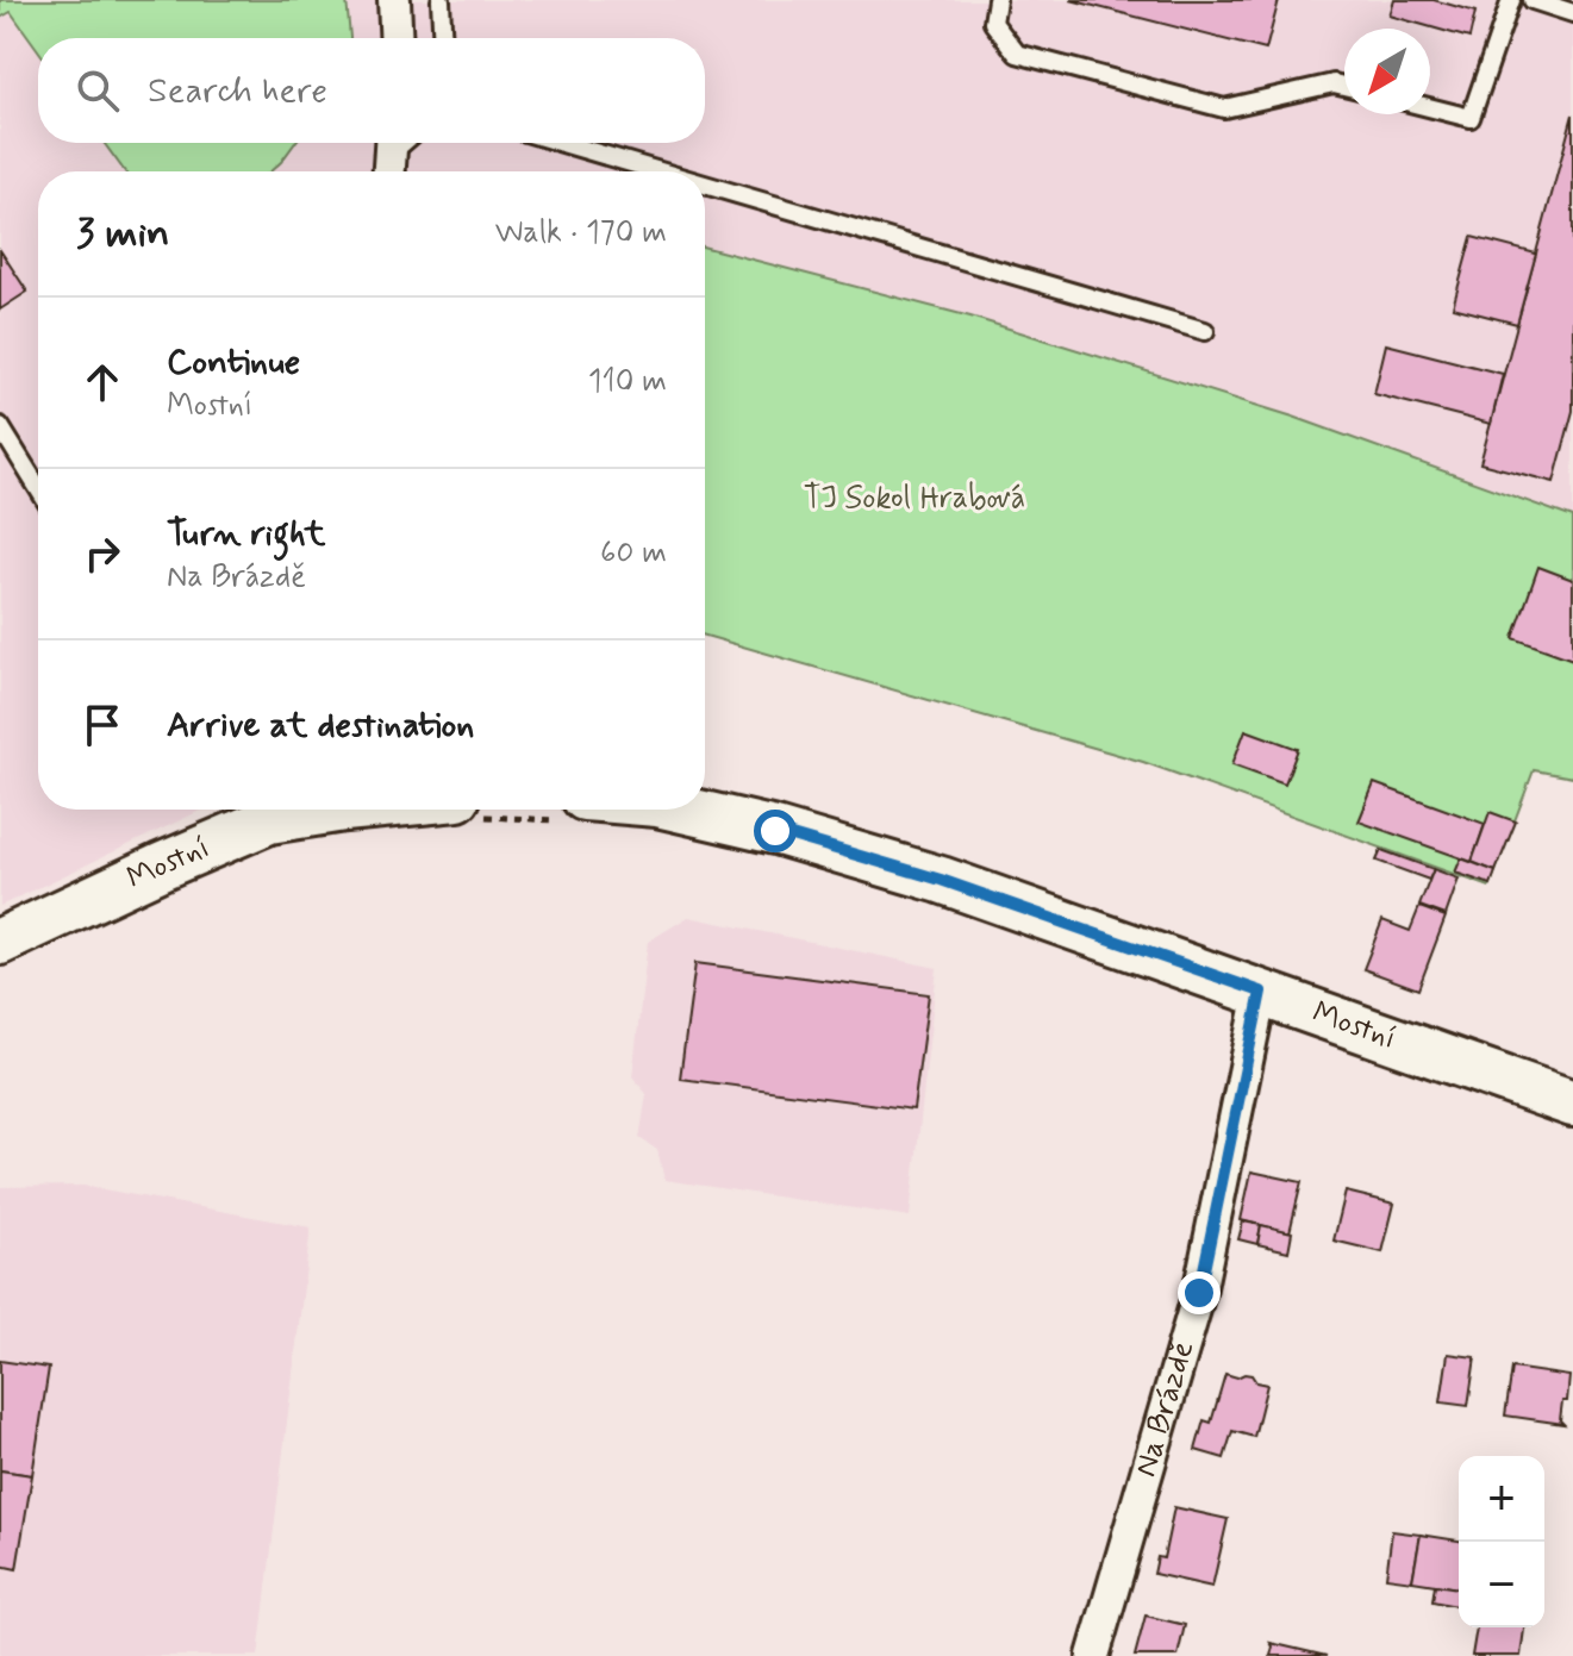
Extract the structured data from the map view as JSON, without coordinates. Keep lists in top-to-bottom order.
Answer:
{
  "streets": {
    "main road": ["Mostní"],
    "street": ["Na Brázdě"]
  },
  "crossings": [
    ["Mostní", "Na Brázdě"]
  ],
  "parks": ["TJ Sokol Hrabová"],
  "north": "bottom left",
  "page": {
    "search": "Search here",
    "heading": ["3 min", "Walk · 170 m"],
    "list": [
      ["Continue", "Mostní", "110 m"],
      ["Turn right", "Na Brázdě", "60 m"],
      "Arrive at destination"
    ],
    "map_buttons": ["+", "−"]
  }
}
